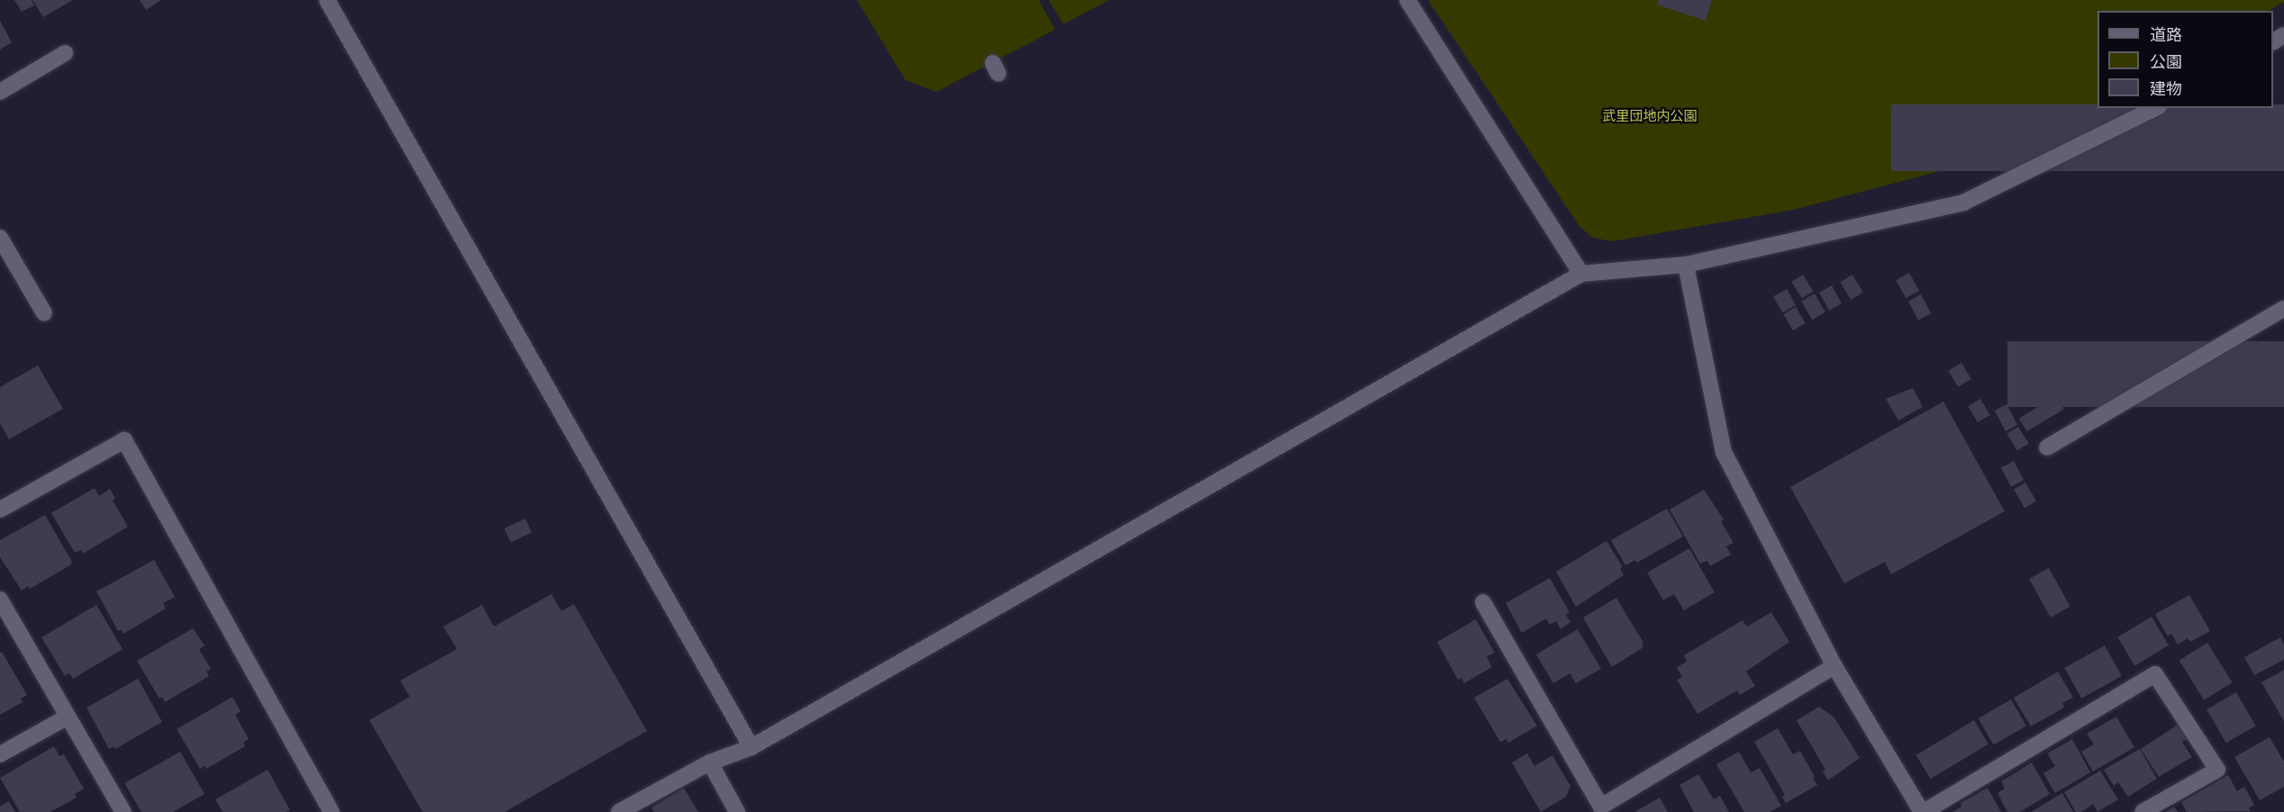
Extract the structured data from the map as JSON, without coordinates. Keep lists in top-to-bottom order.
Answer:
{
  "parks": ["武里団地内公園"],
  "legend": ["道路", "公園", "建物"]
}
